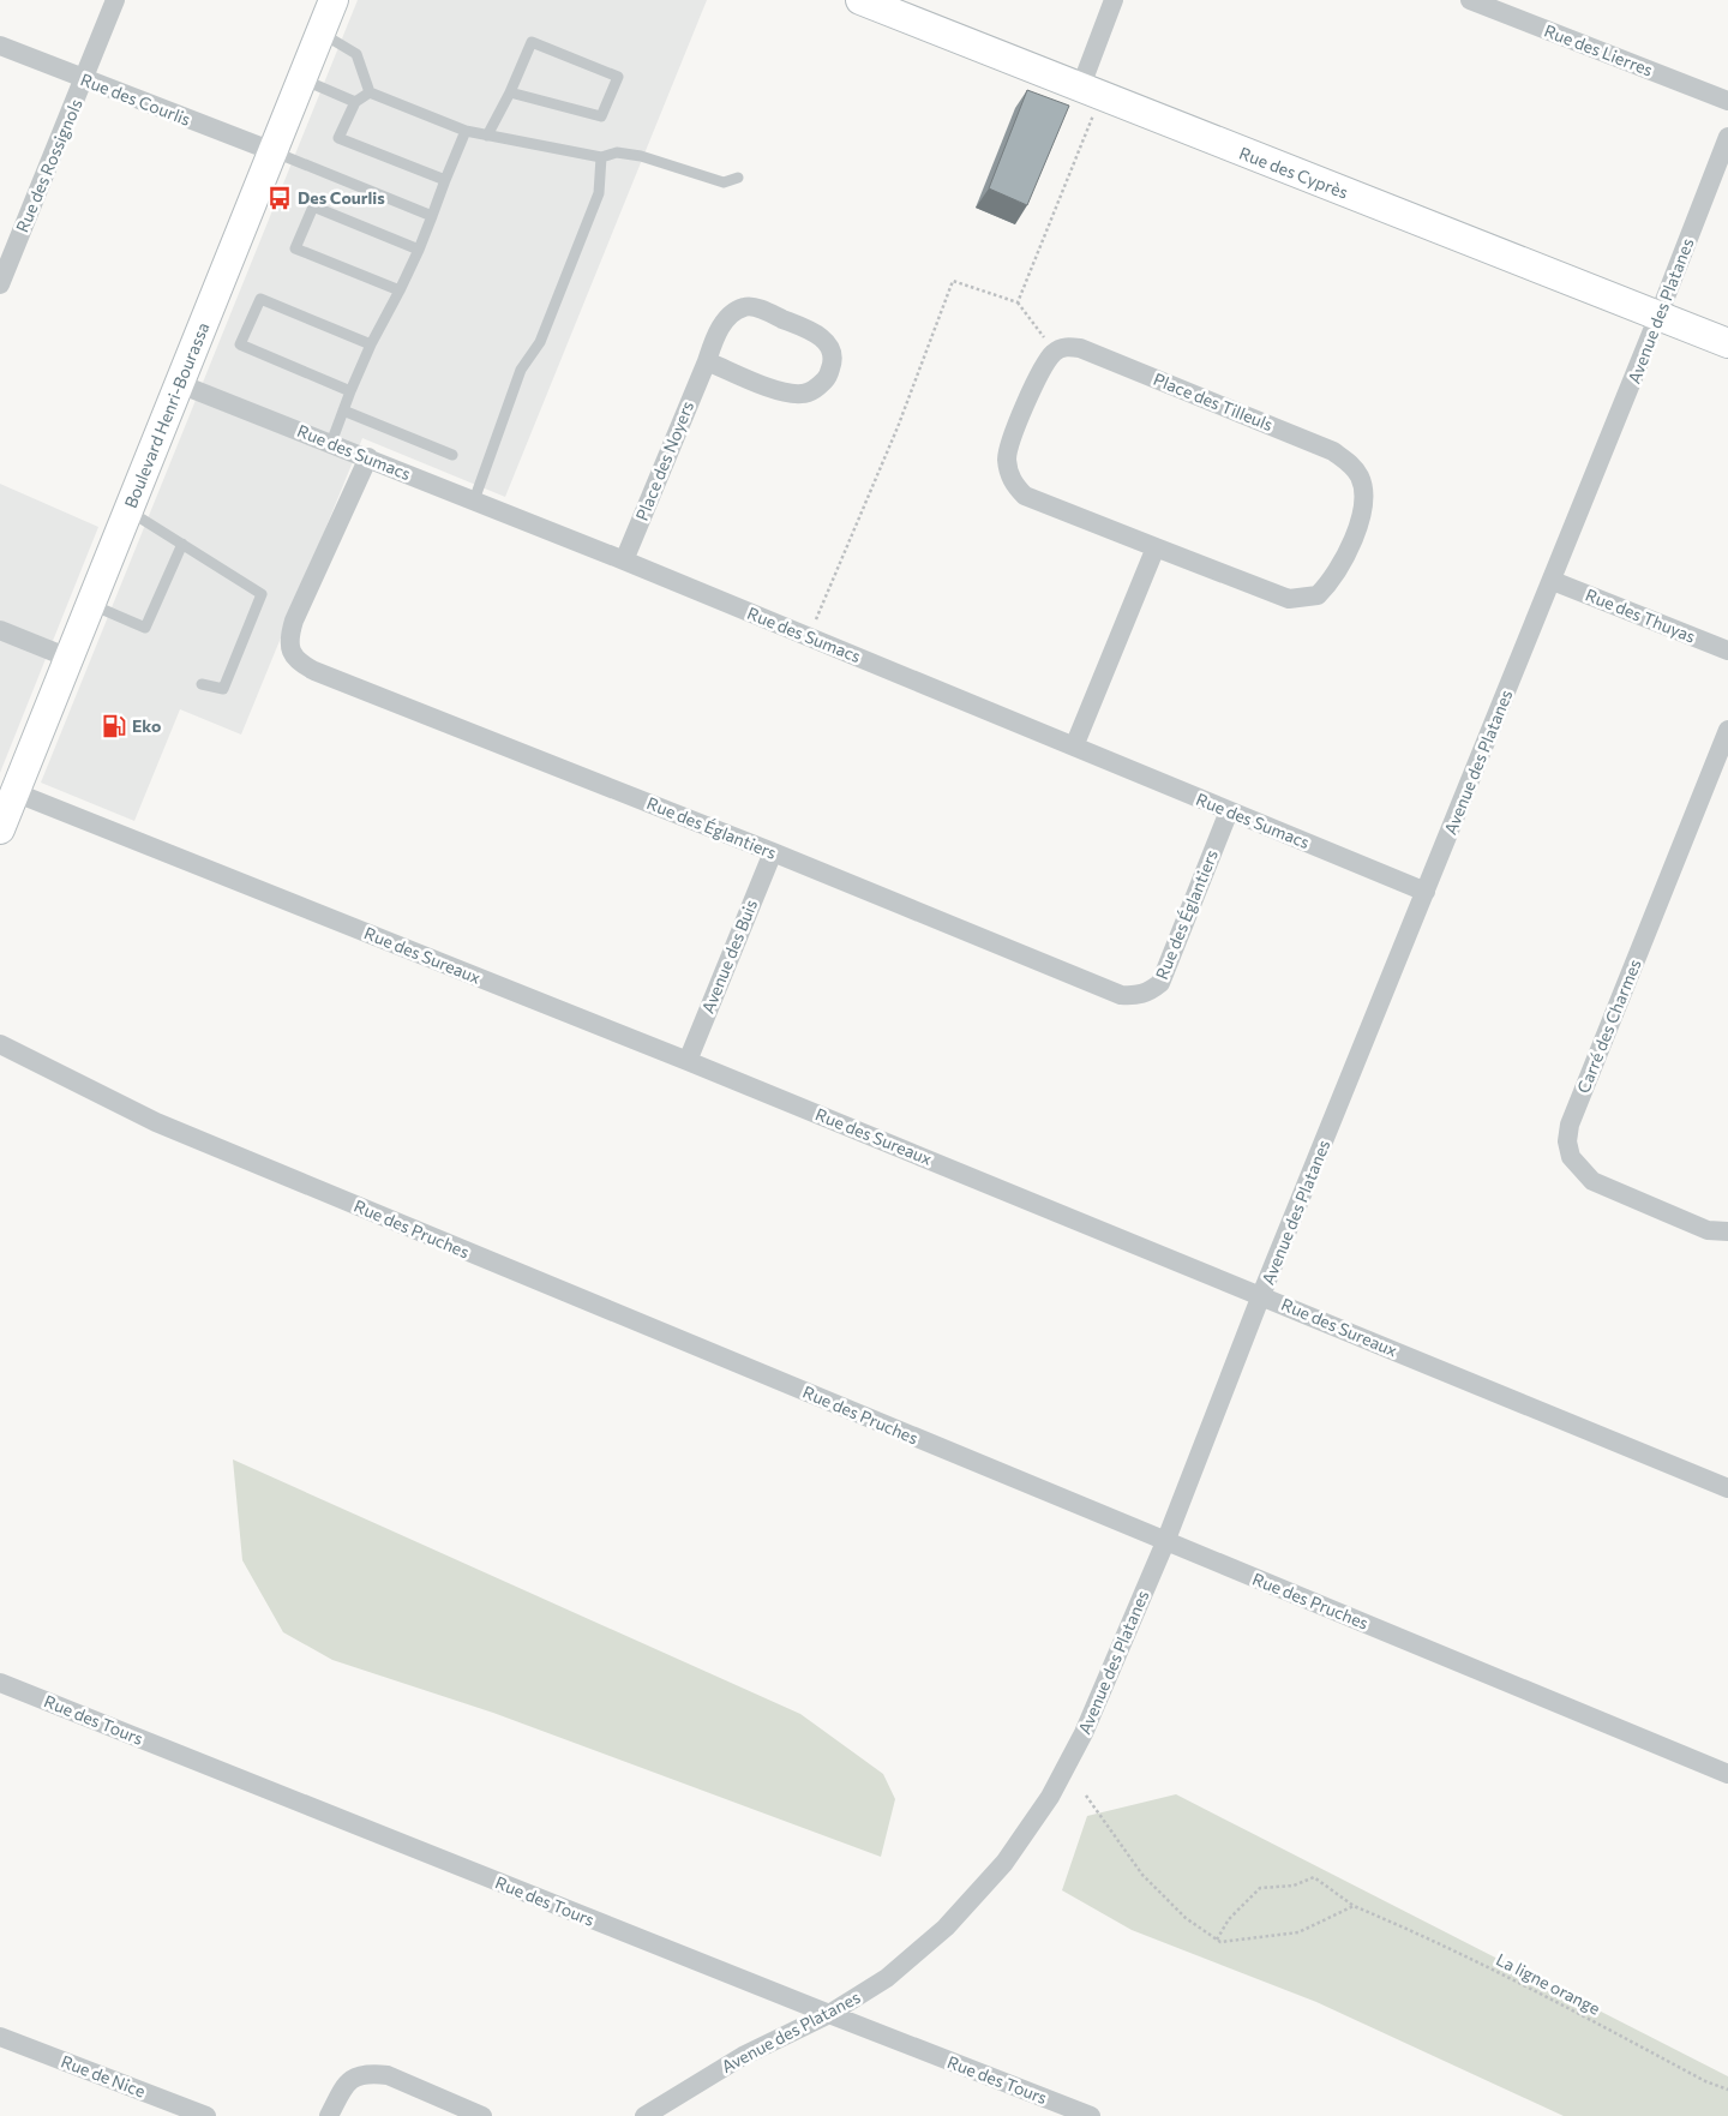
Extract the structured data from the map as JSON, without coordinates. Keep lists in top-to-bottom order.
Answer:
{
  "streets": {
    "street": [
      "Rue des Lierres",
      "Rue des Courlis",
      "Rue des Rossignols",
      "Rue des Cyprès",
      "Avenue des Platanes",
      "Place des Tilleuls",
      "Boulevard Henri-Bourassa",
      "Rue des Sumacs",
      "Place des Noyers",
      "Rue des Thuyas",
      "Rue des Églantiers",
      "Rue des Sureaux",
      "Avenue des Buis",
      "Carré des Charmes",
      "Rue des Pruches",
      "Rue des Tours",
      "Rue de Nice"
    ],
    "path": ["La ligne orange"]
  },
  "crossings": [
    ["Rue des Courlis", "Rue des Rossignols"],
    ["Rue des Courlis", "Boulevard Henri-Bourassa"],
    ["Rue des Cyprès", "Avenue des Platanes"],
    ["Avenue des Platanes", "Rue des Sumacs"],
    ["Avenue des Platanes", "Rue des Thuyas"],
    ["Avenue des Platanes", "Rue des Sureaux"],
    ["Avenue des Platanes", "Rue des Pruches"],
    ["Avenue des Platanes", "Rue des Tours"],
    ["Boulevard Henri-Bourassa", "Rue des Sumacs"],
    ["Boulevard Henri-Bourassa", "Rue des Sureaux"],
    ["Rue des Sumacs", "Place des Noyers"],
    ["Rue des Sumacs", "Rue des Églantiers"],
    ["Rue des Églantiers", "Avenue des Buis"],
    ["Rue des Sureaux", "Avenue des Buis"]
  ],
  "places": {
    "bus stop": ["Des Courlis"],
    "fuel station": ["Eko"]
  }
}
